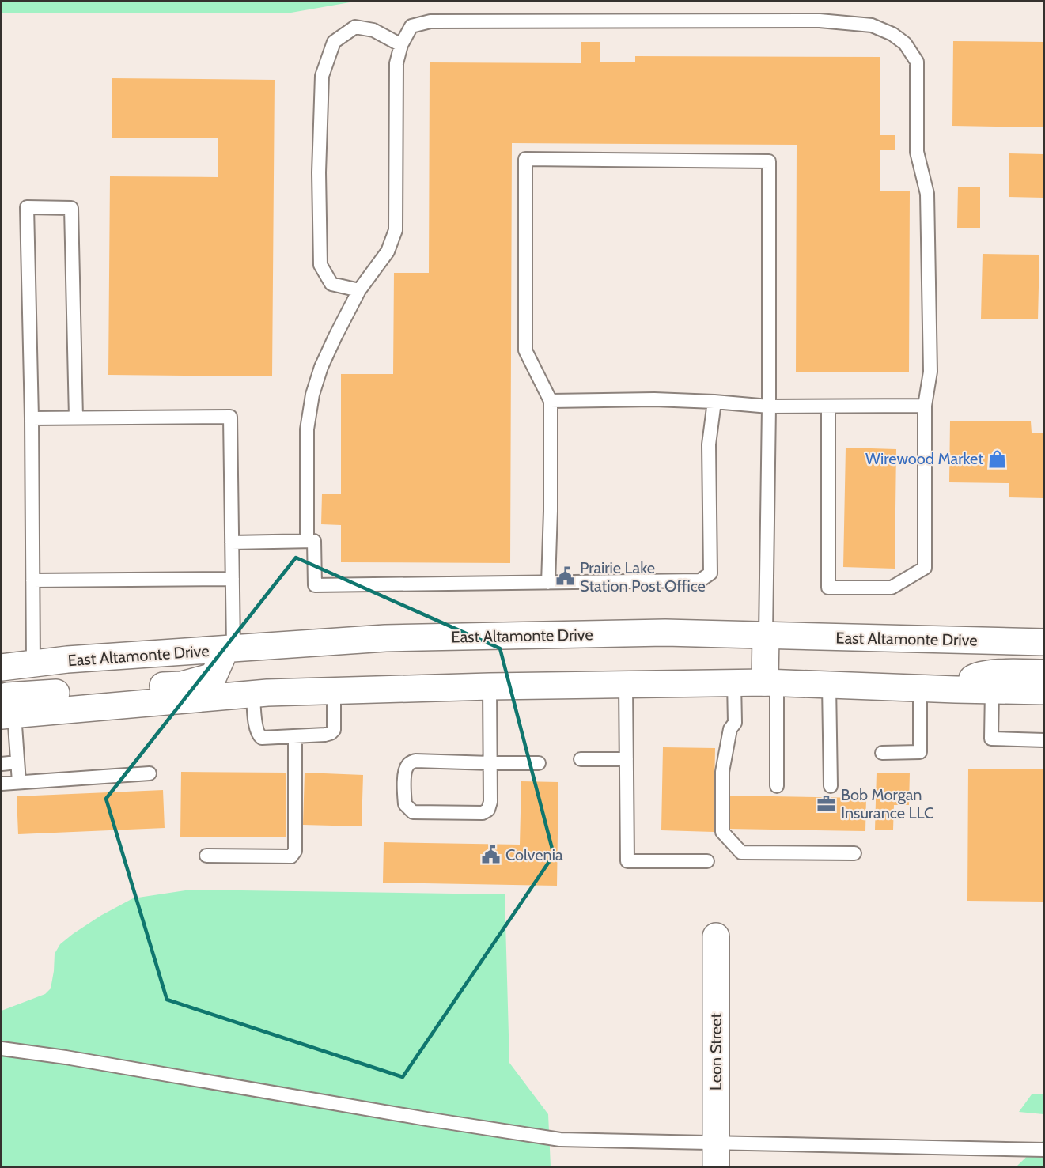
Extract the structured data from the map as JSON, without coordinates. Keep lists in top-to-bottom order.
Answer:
{
  "streets": {
    "main road": ["East Altamonte Drive", "Leon Street"]
  },
  "places": {
    "shop": ["Wirewood Market"],
    "public building": ["Prairie Lake Station Post Office", "Colvenia"],
    "office": ["Bob Morgan Insurance LLC"]
  }
}
